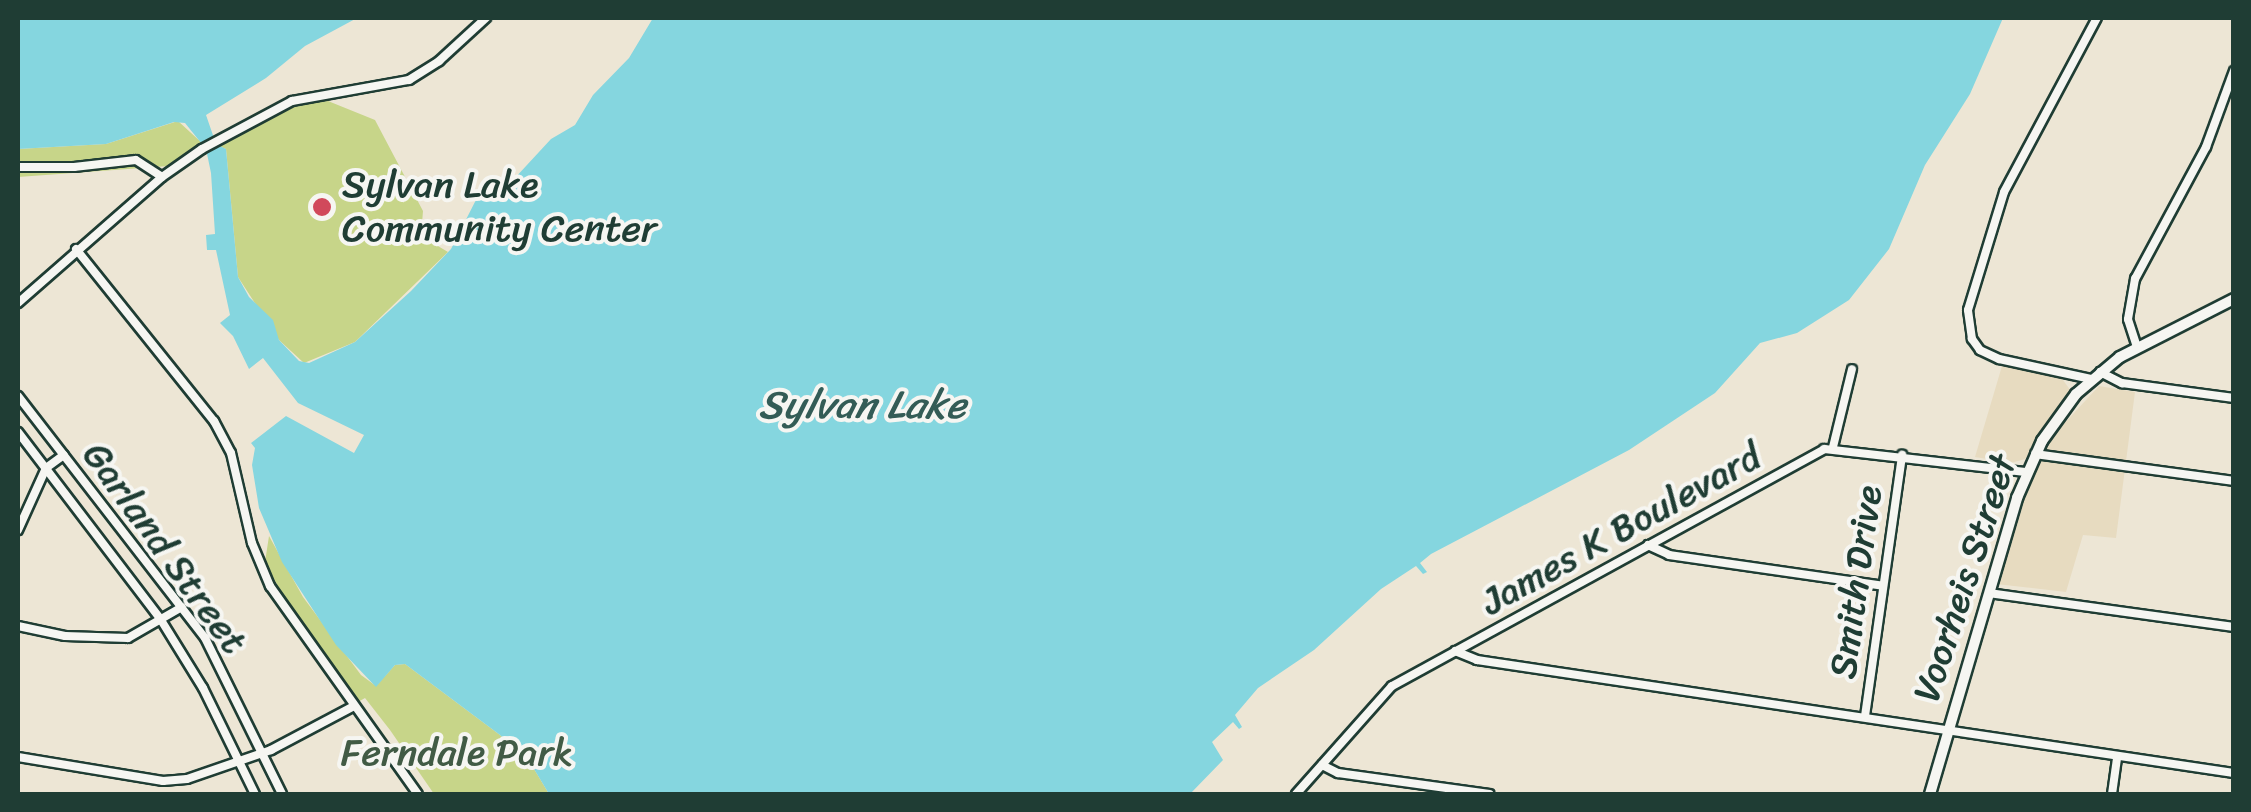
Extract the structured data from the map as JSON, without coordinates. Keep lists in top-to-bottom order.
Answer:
{
  "streets": {
    "street": [
      "James K Boulevard",
      "Garland Street",
      "Voorheis Street",
      "Smith Drive"
    ]
  },
  "water": ["Sylvan Lake"],
  "parks": ["Ferndale Park"],
  "places": ["Sylvan Lake Community Center"]
}
